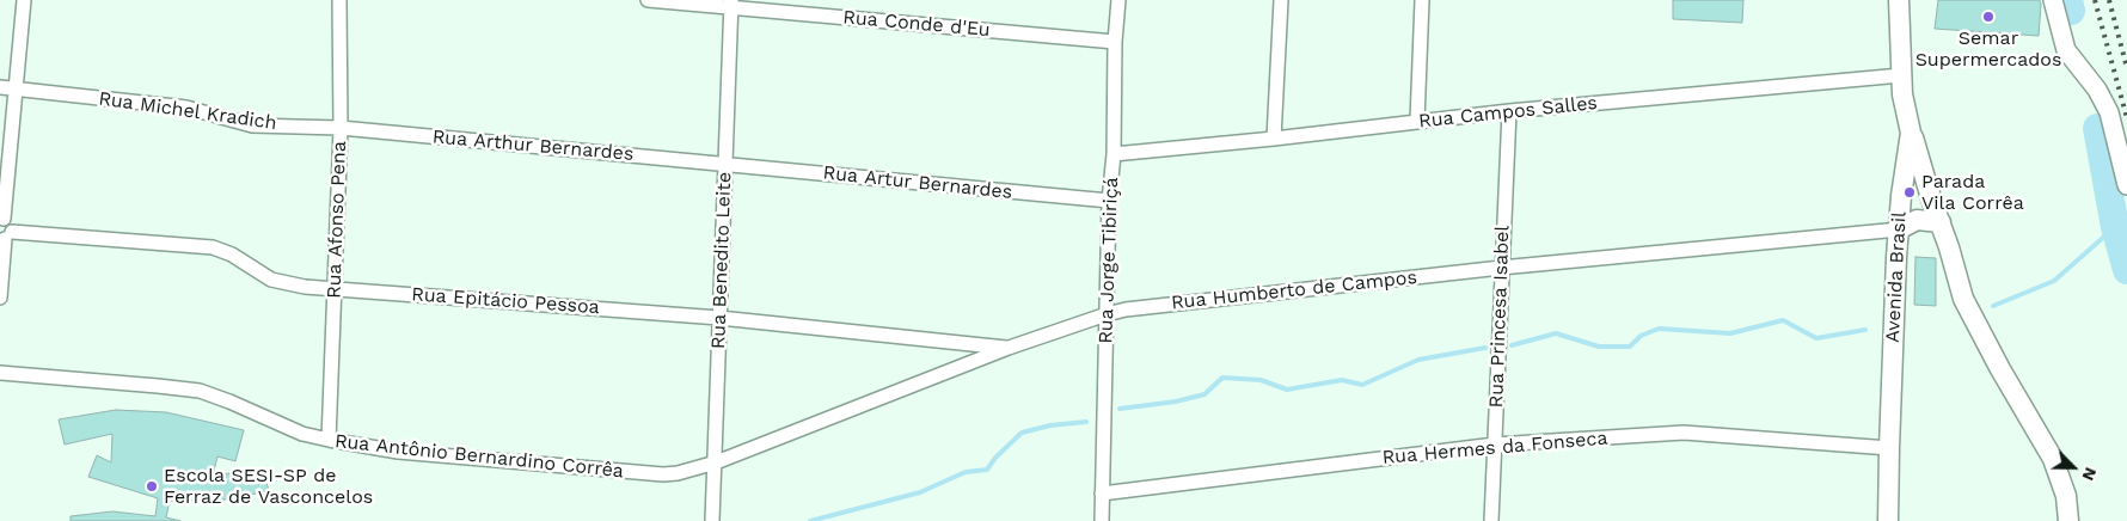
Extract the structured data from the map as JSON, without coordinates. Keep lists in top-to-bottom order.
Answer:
{
  "streets": {
    "main road": ["Avenida Brasil"],
    "street": [
      "Rua Conde d'Eu",
      "Rua Michel Kradich",
      "Rua Campos Salles",
      "Rua Arthur Bernardes",
      "Rua Artur Bernardes",
      "Rua Afonso Pena",
      "Rua Benedito Leite",
      "Rua Jorge Tibiriçá",
      "Rua Humberto de Campos",
      "Rua Epitácio Pessoa",
      "Rua Princesa Isabel",
      "Rua Hermes da Fonseca",
      "Rua Antônio Bernardino Corrêa"
    ]
  },
  "crossings": [
    ["Rua Conde d'Eu", "Rua Benedito Leite"],
    ["Rua Conde d'Eu", "Rua Jorge Tibiriçá"],
    ["Rua Michel Kradich", "Rua Arthur Bernardes"],
    ["Rua Michel Kradich", "Rua Afonso Pena"],
    ["Rua Campos Salles", "Rua Jorge Tibiriçá"],
    ["Rua Campos Salles", "Avenida Brasil"],
    ["Rua Campos Salles", "Rua Princesa Isabel"],
    ["Rua Arthur Bernardes", "Rua Artur Bernardes"],
    ["Rua Arthur Bernardes", "Rua Afonso Pena"],
    ["Rua Arthur Bernardes", "Rua Benedito Leite"],
    ["Rua Artur Bernardes", "Rua Benedito Leite"],
    ["Rua Artur Bernardes", "Rua Jorge Tibiriçá"],
    ["Rua Afonso Pena", "Rua Epitácio Pessoa"],
    ["Rua Afonso Pena", "Rua Antônio Bernardino Corrêa"],
    ["Rua Benedito Leite", "Rua Humberto de Campos"],
    ["Rua Benedito Leite", "Rua Epitácio Pessoa"],
    ["Rua Benedito Leite", "Rua Antônio Bernardino Corrêa"],
    ["Rua Jorge Tibiriçá", "Rua Humberto de Campos"],
    ["Rua Jorge Tibiriçá", "Rua Hermes da Fonseca"],
    ["Avenida Brasil", "Rua Humberto de Campos"],
    ["Avenida Brasil", "Rua Hermes da Fonseca"],
    ["Rua Humberto de Campos", "Rua Epitácio Pessoa"],
    ["Rua Humberto de Campos", "Rua Princesa Isabel"],
    ["Rua Humberto de Campos", "Rua Antônio Bernardino Corrêa"],
    ["Rua Princesa Isabel", "Rua Hermes da Fonseca"]
  ],
  "places": ["Semar Supermercados", "Parada Vila Corrêa", "Escola SESI-SP de Ferraz de Vasconcelos"],
  "north": "bottom right"
}
